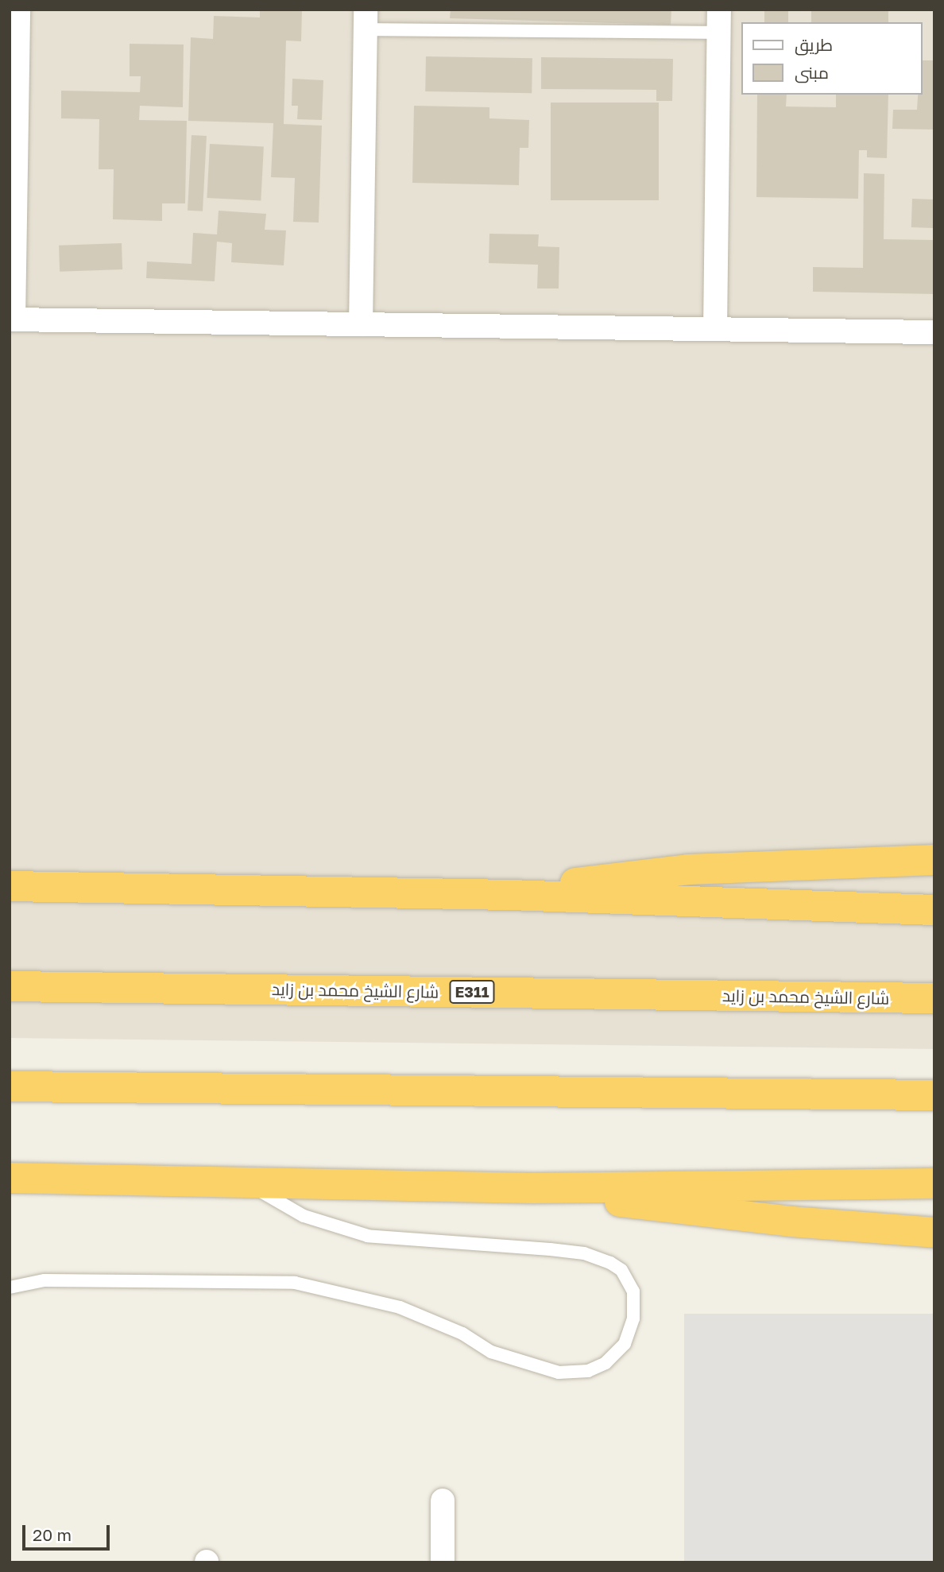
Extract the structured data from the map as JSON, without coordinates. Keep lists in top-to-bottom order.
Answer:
{
  "streets": {
    "highway": ["شارع الشيخ محمد بن زايد", "E311"]
  },
  "legend": ["طريق", "مبنى"],
  "scale_bar": "20 m"
}
